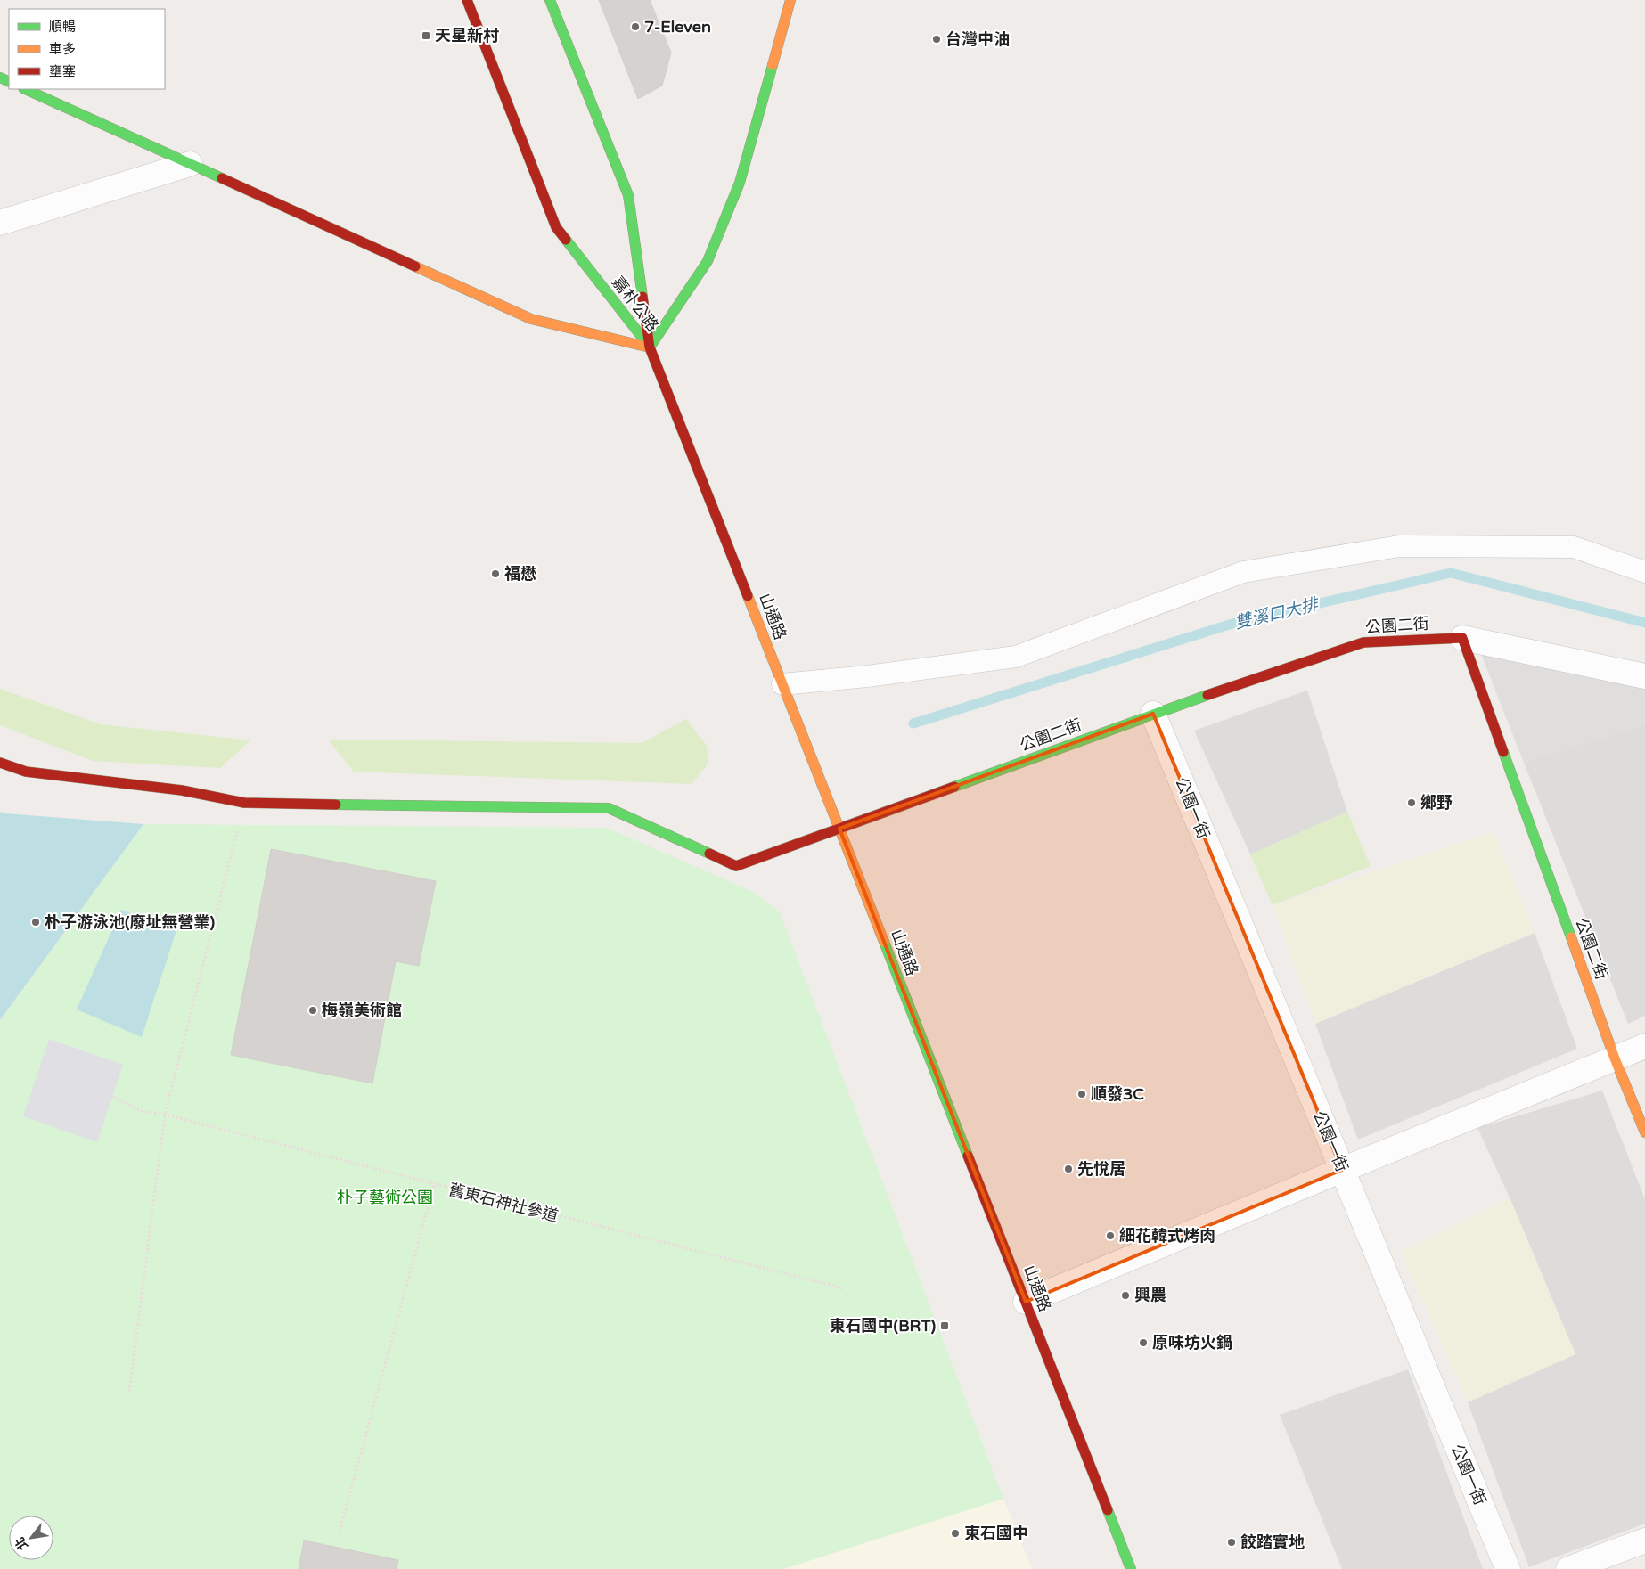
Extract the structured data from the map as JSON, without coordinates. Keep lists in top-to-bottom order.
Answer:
{
  "streets": {
    "main road": ["嘉朴公路", "山通路", "公園二街"],
    "street": ["公園一街"],
    "path": ["舊東石神社參道"]
  },
  "crossings": [
    ["嘉朴公路", "山通路"],
    ["山通路", "公園二街"],
    ["公園二街", "公園一街"]
  ],
  "water": ["雙溪口大排"],
  "parks": ["朴子藝術公園"],
  "places": {
    "other": [
      "7-Eleven",
      "台灣中油",
      "福懋",
      "鄉野",
      "朴子游泳池(廢址無營業)",
      "梅嶺美術館",
      "順發3C",
      "先悅居",
      "細花韓式烤肉",
      "興農",
      "原味坊火鍋",
      "東石國中",
      "餃踏實地"
    ],
    "transit": ["天星新村", "東石國中(BRT)"]
  },
  "legend": ["順暢", "車多", "壅塞"],
  "north": "bottom left"
}
